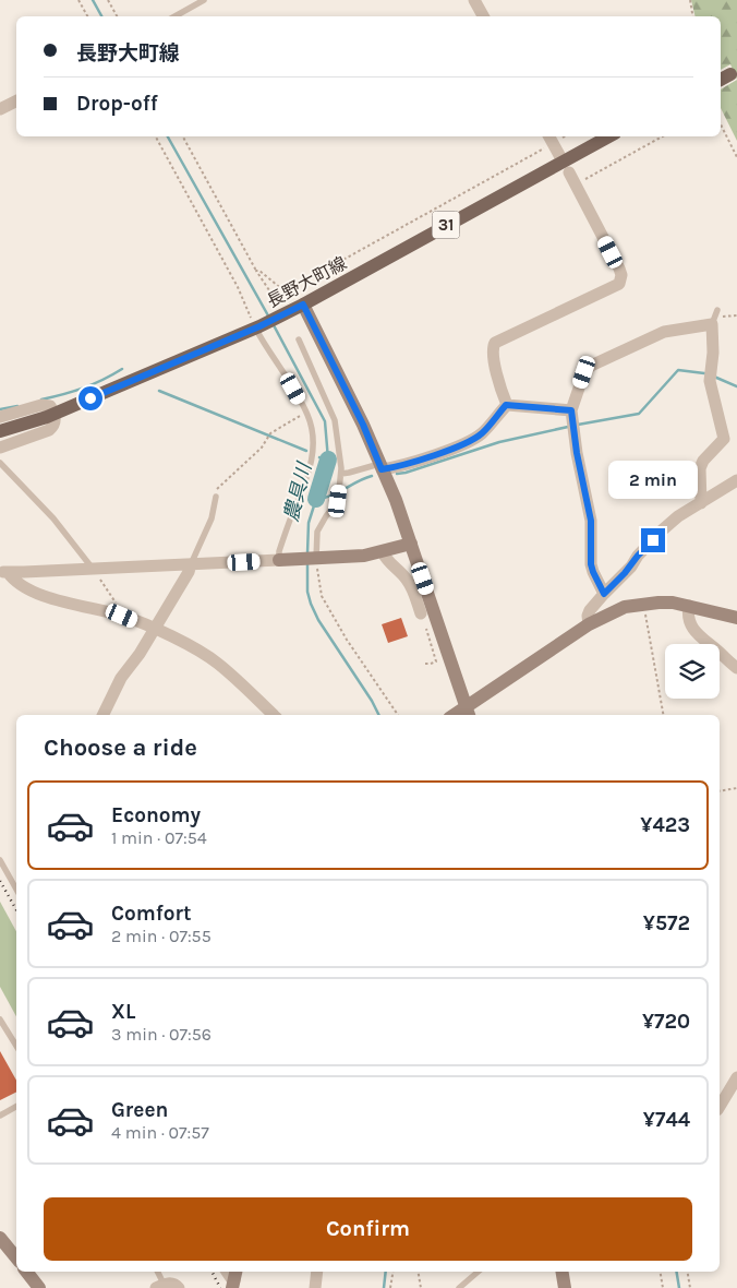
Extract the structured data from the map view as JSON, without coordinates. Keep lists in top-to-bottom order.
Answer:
{
  "streets": {
    "main road": ["31", "長野大町線"]
  },
  "water": ["農具川"],
  "page": {
    "banner": ["長野大町線", "Drop-off"],
    "bubble": "2 min",
    "heading": "Choose a ride",
    "list": [
      {
        "name": "Economy",
        "note": "1 min · 07:54",
        "value": "¥423"
      },
      {
        "name": "Comfort",
        "note": "2 min · 07:55",
        "value": "¥572"
      },
      {
        "name": "XL",
        "note": "3 min · 07:56",
        "value": "¥720"
      },
      {
        "name": "Green",
        "note": "4 min · 07:57",
        "value": "¥744"
      }
    ],
    "buttons": "Confirm"
  }
}
